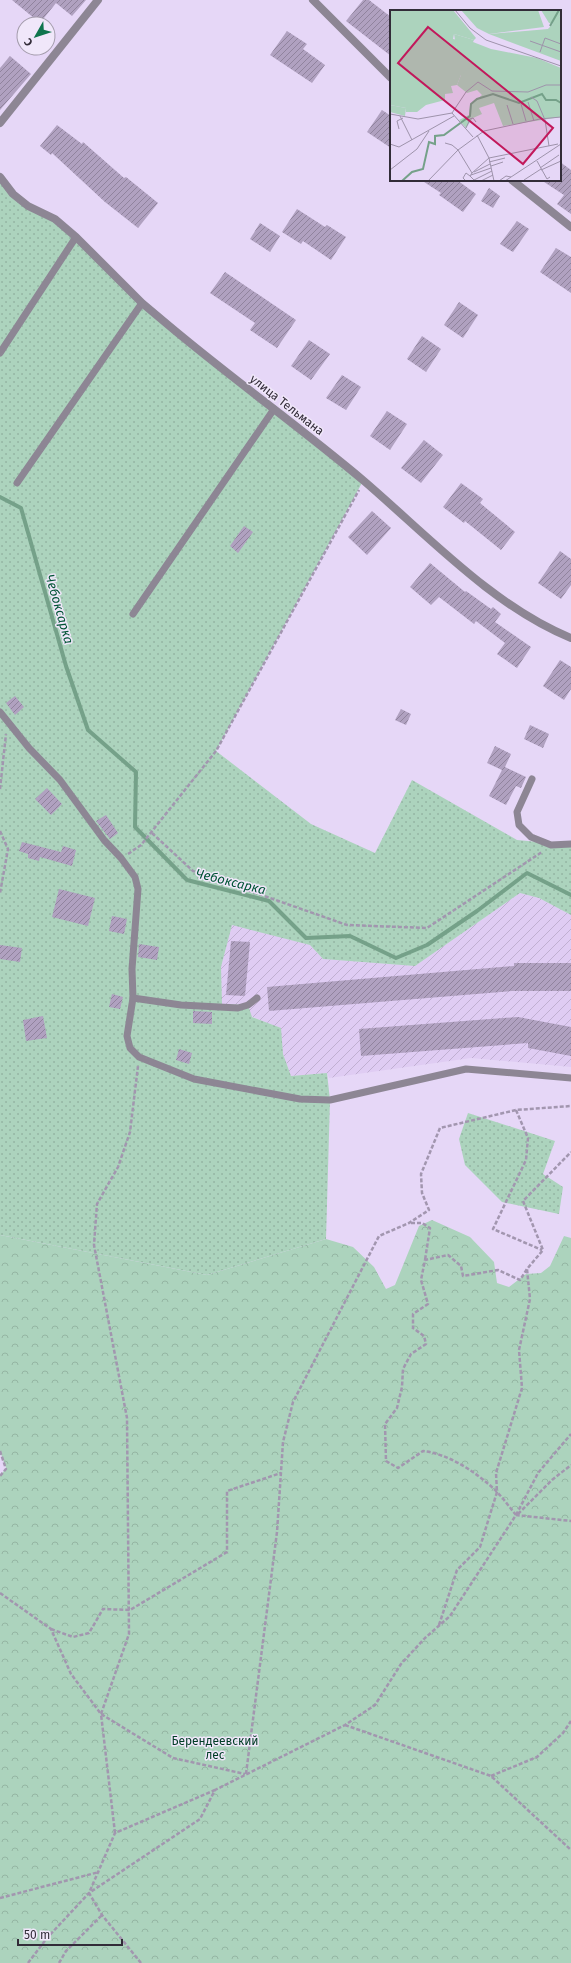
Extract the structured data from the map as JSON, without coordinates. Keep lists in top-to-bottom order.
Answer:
{
  "streets": {
    "street": ["улица Тельмана"]
  },
  "water": ["Чебоксарка"],
  "parks": ["Берендеевский лес"],
  "scale_bar": "50 m",
  "north": "bottom left"
}
